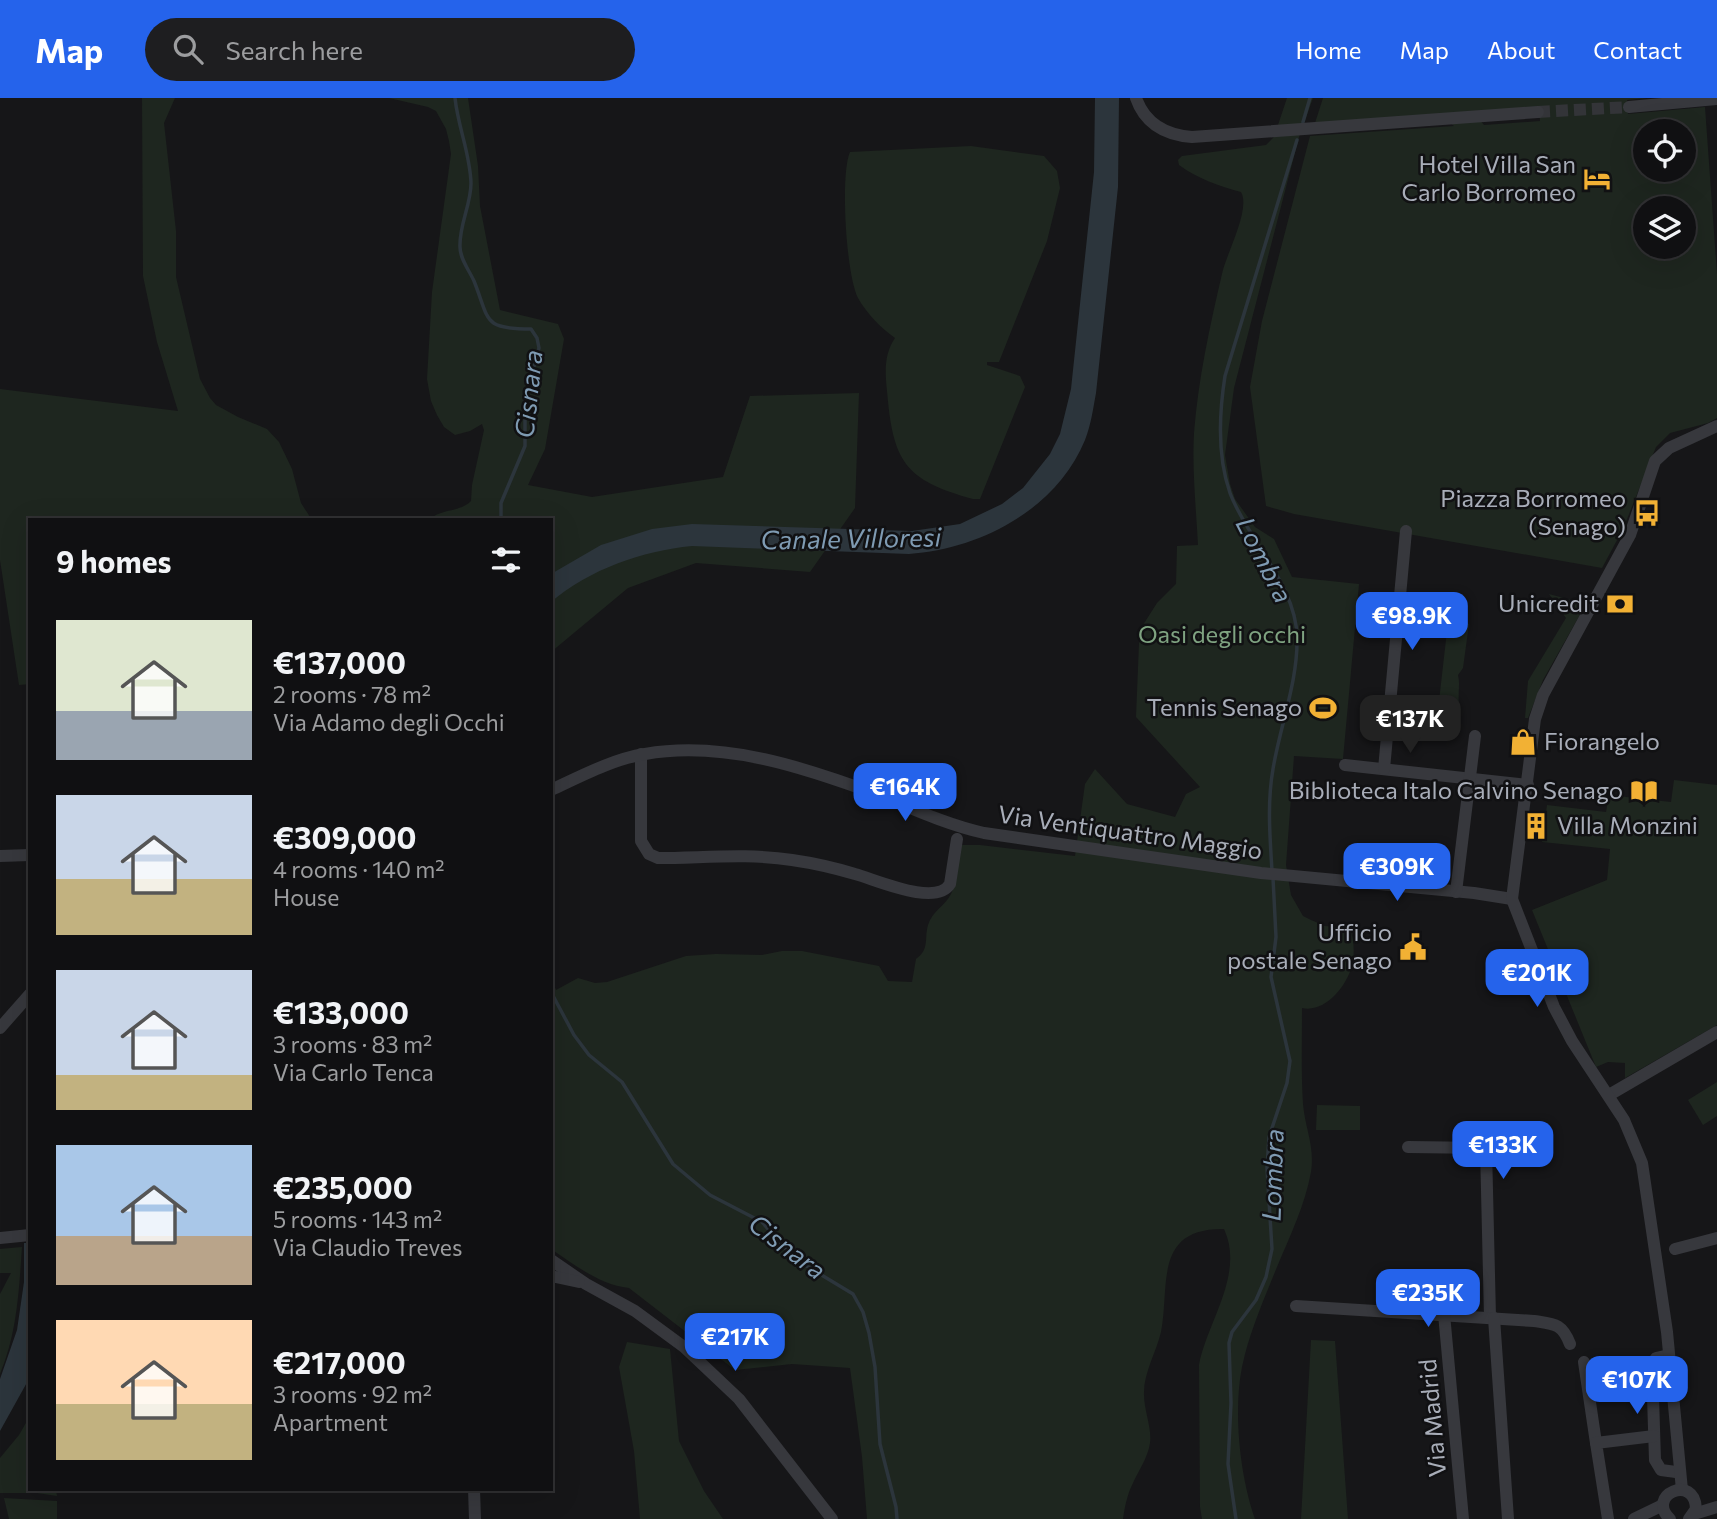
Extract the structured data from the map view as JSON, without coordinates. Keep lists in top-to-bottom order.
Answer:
{
  "streets": {
    "street": ["Via Ventiquattro Maggio", "Via Madrid"]
  },
  "water": ["Cisnara", "Canale Villoresi", "Lombra"],
  "parks": ["Oasi degli occhi"],
  "places": {
    "hotel": ["Hotel Villa San Carlo Borromeo"],
    "bus stop": ["Piazza Borromeo (Senago)"],
    "bank": ["Unicredit"],
    "sports": ["Tennis Senago"],
    "shop": ["Fiorangelo"],
    "library": ["Biblioteca Italo Calvino Senago"],
    "building": ["Villa Monzini"],
    "public building": ["Ufficio postale Senago"]
  },
  "page": {
    "header": "Map",
    "search": "Search here",
    "nav": [
      "Home",
      "Map",
      "About",
      "Contact"
    ],
    "heading": "9 homes",
    "price": [
      "€98.9K",
      "€137K",
      "€164K",
      "€309K",
      "€201K",
      "€133K",
      "€235K",
      "€217K",
      "€107K"
    ],
    "list": [
      {
        "name": "€137,000",
        "note": "2 rooms · 78 m² · Via Adamo degli Occhi"
      },
      {
        "name": "€309,000",
        "note": "4 rooms · 140 m² · House"
      },
      {
        "name": "€133,000",
        "note": "3 rooms · 83 m² · Via Carlo Tenca"
      },
      {
        "name": "€235,000",
        "note": "5 rooms · 143 m² · Via Claudio Treves"
      },
      {
        "name": "€217,000",
        "note": "3 rooms · 92 m² · Apartment"
      }
    ]
  }
}
